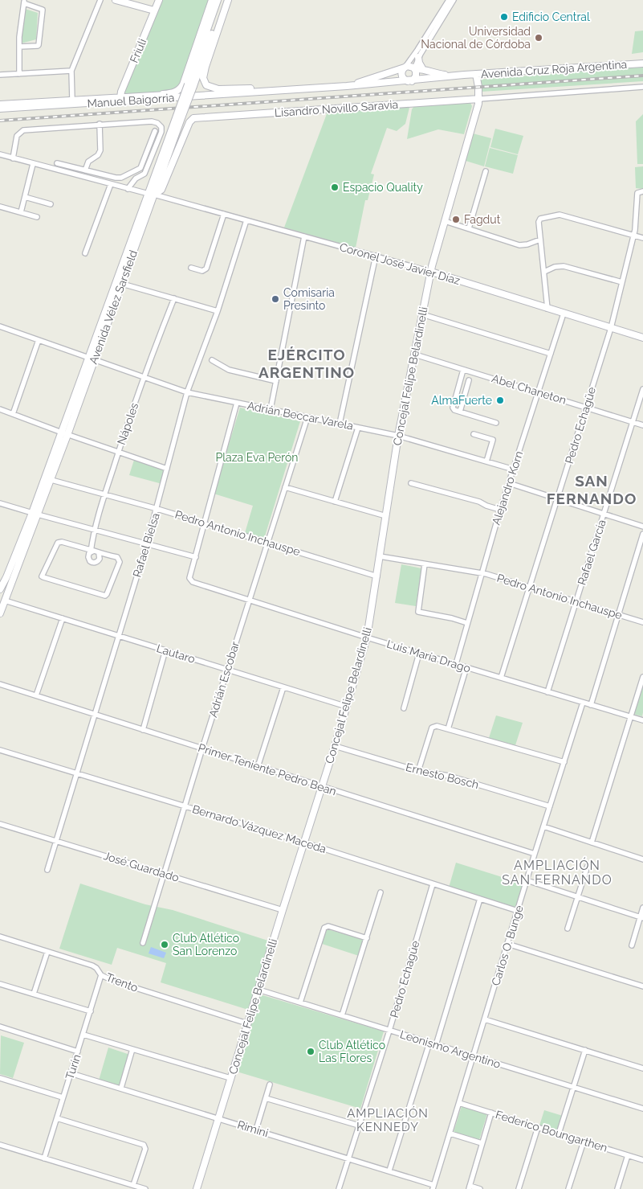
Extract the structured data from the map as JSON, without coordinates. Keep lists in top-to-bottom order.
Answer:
{
  "streets": {
    "main road": [
      "Friuli",
      "Avenida Cruz Roja Argentina",
      "Manuel Baigorria",
      "Lisandro Novillo Saravia",
      "Coronel José Javier Díaz",
      "Avenida Vélez Sarsfield",
      "Concejal Felipe Belardinelli"
    ],
    "street": [
      "Abel Chaneton",
      "Adrián Beccar Varela",
      "Nápoles",
      "Pedro Echagüe",
      "Alejandro Korn",
      "Pedro Antonio Inchauspe",
      "Rafael Bielsa",
      "Rafael García",
      "Lautaro",
      "Luis María Drago",
      "Adrián Escobar",
      "Primer Teniente Pedro Bean",
      "Ernesto Bosch",
      "Bernardo Vázquez Maceda",
      "José Guardado",
      "Carlos O. Bunge",
      "Trento",
      "Leonismo Argentino",
      "Turín",
      "Rimini",
      "Federico Boungarthen"
    ]
  },
  "crossings": [
    ["Friuli", "Manuel Baigorria"],
    ["Avenida Cruz Roja Argentina", "Manuel Baigorria"],
    ["Avenida Cruz Roja Argentina", "Concejal Felipe Belardinelli"],
    ["Lisandro Novillo Saravia", "Coronel José Javier Díaz"],
    ["Lisandro Novillo Saravia", "Avenida Vélez Sarsfield"],
    ["Lisandro Novillo Saravia", "Concejal Felipe Belardinelli"],
    ["Coronel José Javier Díaz", "Avenida Vélez Sarsfield"],
    ["Coronel José Javier Díaz", "Concejal Felipe Belardinelli"],
    ["Coronel José Javier Díaz", "Pedro Echagüe"],
    ["Coronel José Javier Díaz", "Alejandro Korn"],
    ["Coronel José Javier Díaz", "Rafael Bielsa"],
    ["Avenida Vélez Sarsfield", "Adrián Beccar Varela"],
    ["Avenida Vélez Sarsfield", "Pedro Antonio Inchauspe"],
    ["Avenida Vélez Sarsfield", "Lautaro"],
    ["Concejal Felipe Belardinelli", "Abel Chaneton"],
    ["Concejal Felipe Belardinelli", "Adrián Beccar Varela"],
    ["Concejal Felipe Belardinelli", "Pedro Antonio Inchauspe"],
    ["Concejal Felipe Belardinelli", "Lautaro"],
    ["Concejal Felipe Belardinelli", "Luis María Drago"],
    ["Concejal Felipe Belardinelli", "Primer Teniente Pedro Bean"],
    ["Concejal Felipe Belardinelli", "Ernesto Bosch"],
    ["Concejal Felipe Belardinelli", "Bernardo Vázquez Maceda"],
    ["Concejal Felipe Belardinelli", "José Guardado"],
    ["Concejal Felipe Belardinelli", "Trento"],
    ["Concejal Felipe Belardinelli", "Leonismo Argentino"],
    ["Concejal Felipe Belardinelli", "Rimini"],
    ["Abel Chaneton", "Pedro Echagüe"],
    ["Abel Chaneton", "Alejandro Korn"],
    ["Abel Chaneton", "Rafael García"],
    ["Adrián Beccar Varela", "Nápoles"],
    ["Adrián Beccar Varela", "Alejandro Korn"],
    ["Adrián Beccar Varela", "Rafael Bielsa"],
    ["Adrián Beccar Varela", "Adrián Escobar"],
    ["Nápoles", "Pedro Antonio Inchauspe"],
    ["Pedro Echagüe", "Pedro Antonio Inchauspe"],
    ["Pedro Echagüe", "Luis María Drago"],
    ["Pedro Echagüe", "Bernardo Vázquez Maceda"],
    ["Pedro Echagüe", "Leonismo Argentino"],
    ["Pedro Echagüe", "Rimini"],
    ["Alejandro Korn", "Pedro Antonio Inchauspe"],
    ["Alejandro Korn", "Luis María Drago"],
    ["Pedro Antonio Inchauspe", "Rafael Bielsa"],
    ["Pedro Antonio Inchauspe", "Rafael García"],
    ["Pedro Antonio Inchauspe", "Adrián Escobar"],
    ["Rafael Bielsa", "Lautaro"],
    ["Rafael Bielsa", "Primer Teniente Pedro Bean"],
    ["Rafael Bielsa", "Bernardo Vázquez Maceda"],
    ["Rafael Bielsa", "José Guardado"],
    ["Rafael García", "Luis María Drago"],
    ["Lautaro", "Adrián Escobar"],
    ["Luis María Drago", "Adrián Escobar"],
    ["Luis María Drago", "Carlos O. Bunge"],
    ["Adrián Escobar", "Primer Teniente Pedro Bean"],
    ["Adrián Escobar", "Bernardo Vázquez Maceda"],
    ["Adrián Escobar", "José Guardado"],
    ["Primer Teniente Pedro Bean", "Carlos O. Bunge"],
    ["Ernesto Bosch", "Carlos O. Bunge"],
    ["Bernardo Vázquez Maceda", "Carlos O. Bunge"],
    ["Carlos O. Bunge", "Leonismo Argentino"],
    ["Carlos O. Bunge", "Rimini"],
    ["Carlos O. Bunge", "Federico Boungarthen"],
    ["Trento", "Turín"],
    ["Turín", "Rimini"]
  ],
  "districts": [
    "EJÉRCITO ARGENTINO",
    "SAN FERNANDO",
    "AMPLIACIÓN SAN FERNANDO",
    "AMPLIACIÓN KENNEDY"
  ],
  "parks": ["Plaza Eva Perón"],
  "places": [
    "Edificio Central",
    "Universidad Nacional de Córdoba",
    "Espacio Quality",
    "Fagdut",
    "Comisaria Presinto",
    "AlmaFuerte",
    "Club Atlético San Lorenzo",
    "Club Atlético Las Flores"
  ]
}
